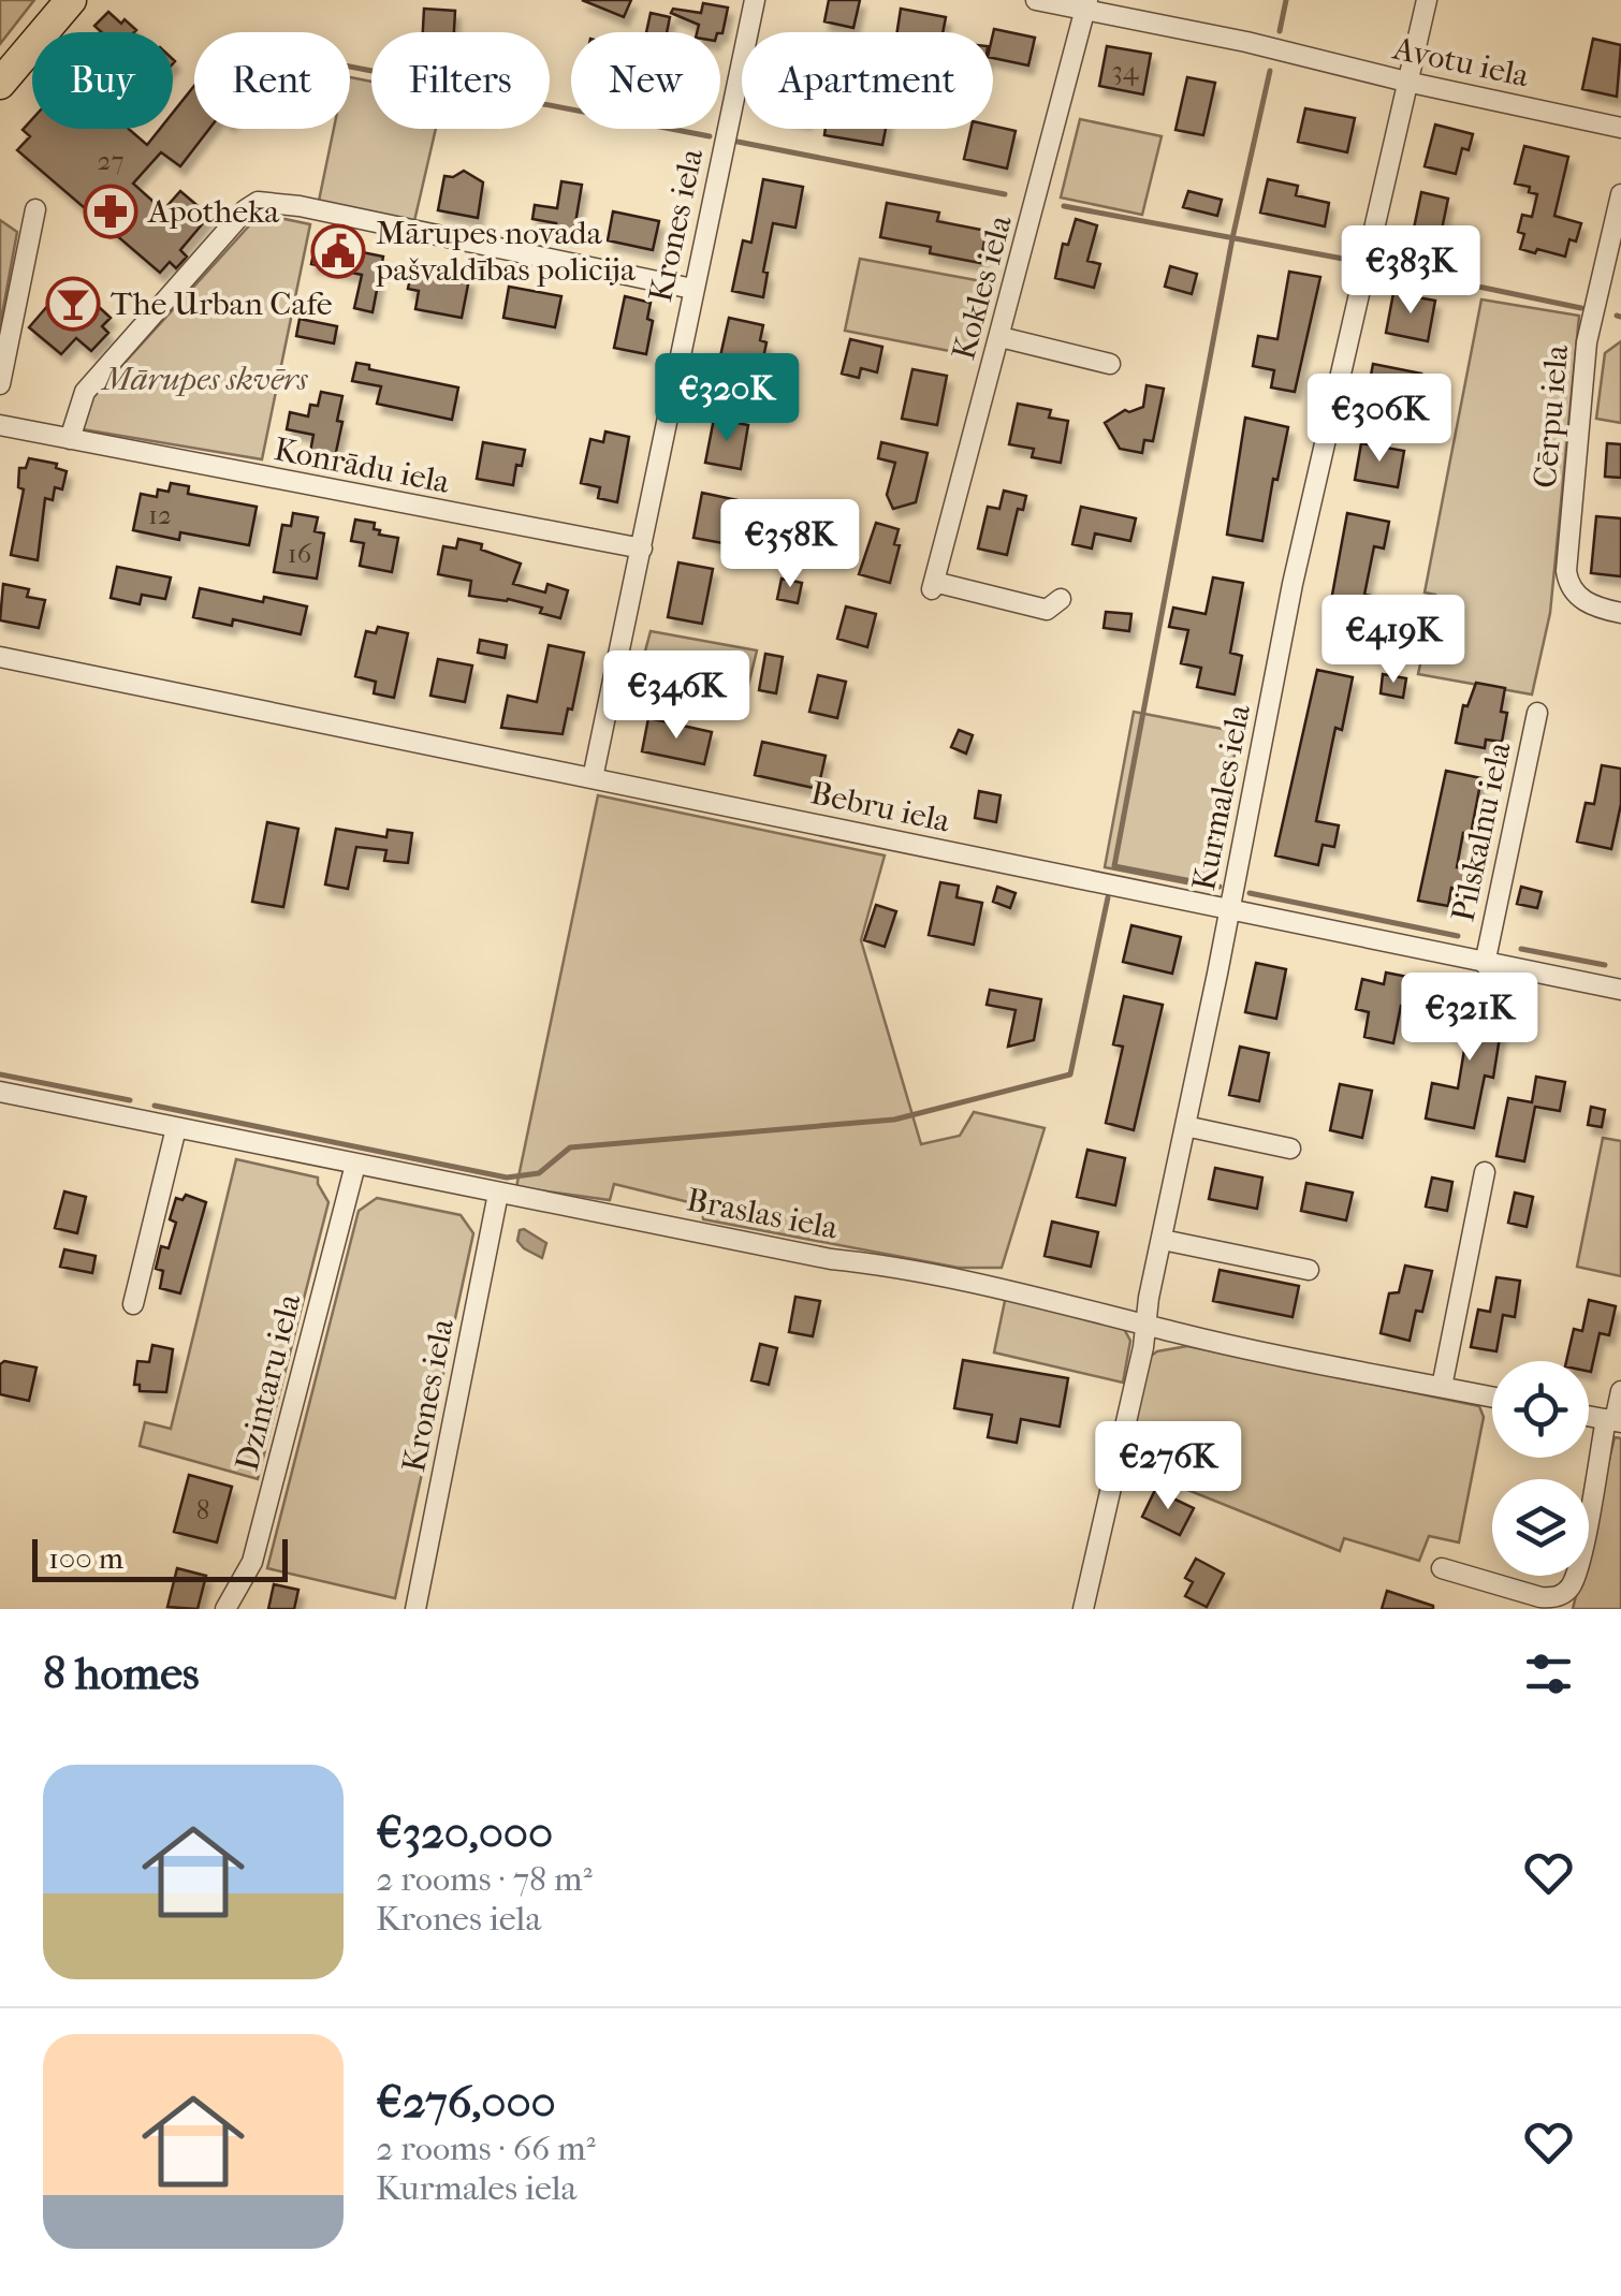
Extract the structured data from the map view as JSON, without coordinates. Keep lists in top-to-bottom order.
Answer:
{
  "streets": {
    "street": [
      "Avotu iela",
      "Krones iela",
      "Kokles iela",
      "Cērpu iela",
      "Konrādu iela",
      "Kurmales iela",
      "Bebru iela",
      "Pilskalnu iela",
      "Braslas iela",
      "Dzintaru iela"
    ]
  },
  "crossings": [
    ["Avotu iela", "Kokles iela"],
    ["Avotu iela", "Kurmales iela"],
    ["Krones iela", "Konrādu iela"],
    ["Krones iela", "Bebru iela"],
    ["Krones iela", "Braslas iela"],
    ["Kurmales iela", "Bebru iela"],
    ["Kurmales iela", "Braslas iela"],
    ["Bebru iela", "Pilskalnu iela"],
    ["Braslas iela", "Dzintaru iela"]
  ],
  "parks": ["Mārupes skvērs"],
  "places": {
    "pharmacy": ["Apotheka"],
    "public building": ["Mārupes novada pašvaldības policija"],
    "bar": ["The Urban Cafe"]
  },
  "house_numbers": [
    "34",
    "27",
    "12",
    "16",
    "8"
  ],
  "scale_bar": "100 m",
  "page": {
    "chip": [
      "Buy",
      "Rent",
      "Filters",
      "New",
      "Apartment"
    ],
    "price": [
      "€383K",
      "€320K",
      "€306K",
      "€358K",
      "€419K",
      "€346K",
      "€321K",
      "€276K"
    ],
    "scale": "100 m",
    "heading": "8 homes",
    "list": [
      {
        "name": "€320,000",
        "note": "2 rooms · 78 m² · Krones iela"
      },
      {
        "name": "€276,000",
        "note": "2 rooms · 66 m² · Kurmales iela"
      }
    ]
  }
}
